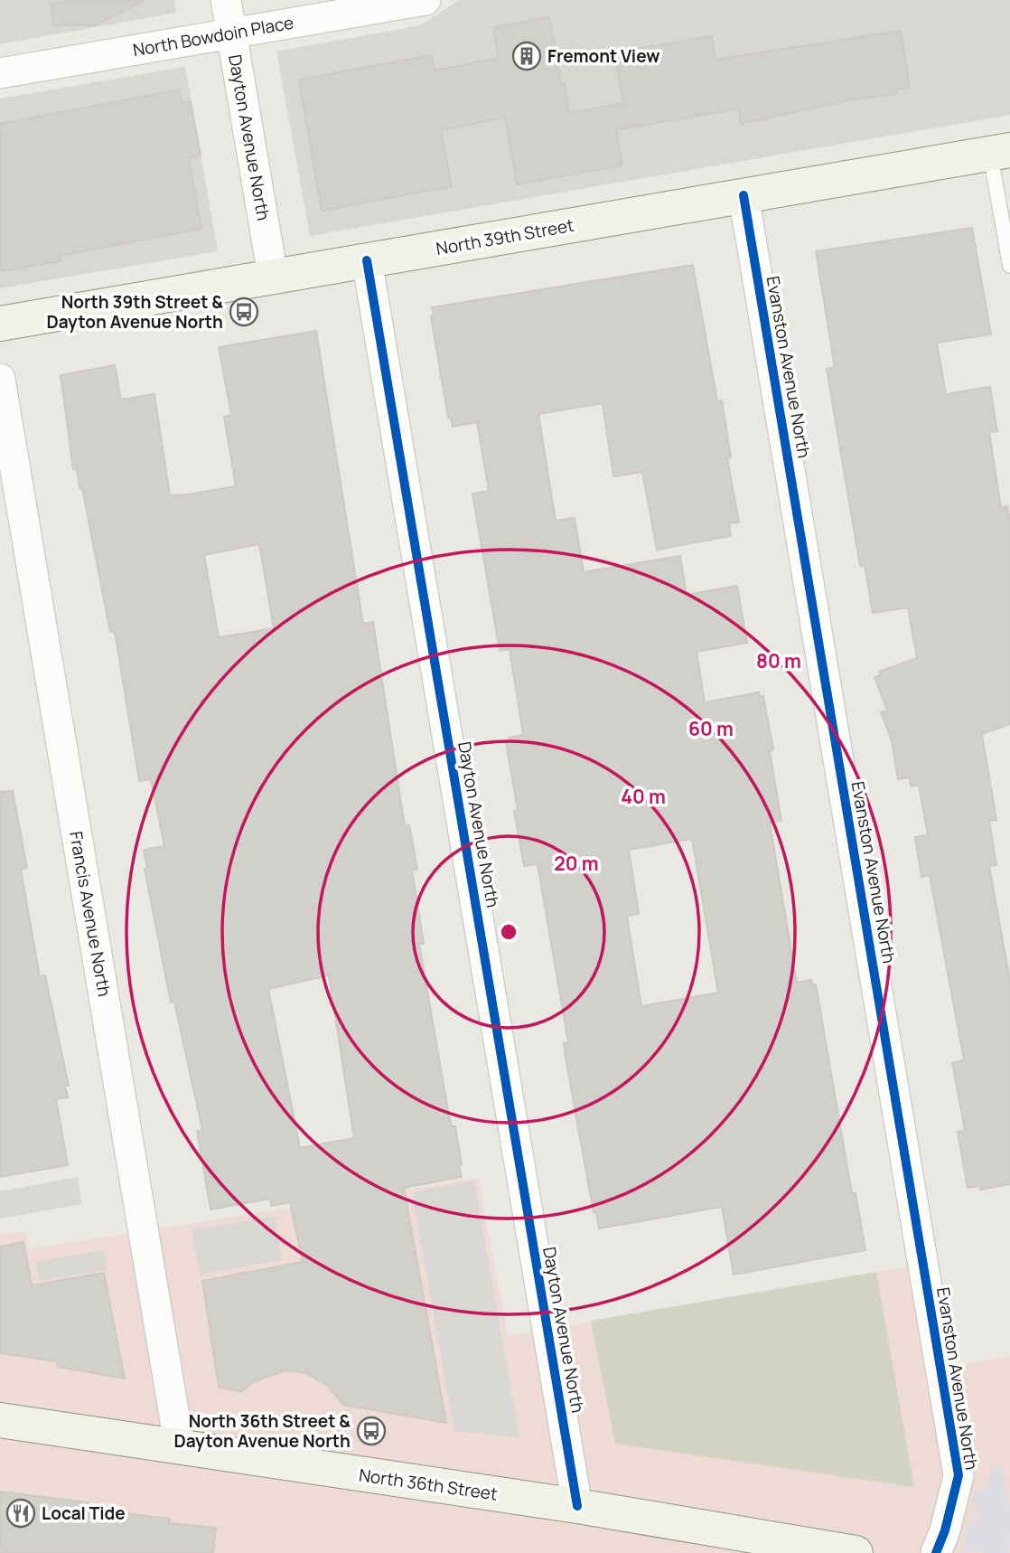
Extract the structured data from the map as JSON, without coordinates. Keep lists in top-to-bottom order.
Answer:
{
  "streets": {
    "main road": ["North 39th Street", "North 36th Street"],
    "street": [
      "North Bowdoin Place",
      "Dayton Avenue North",
      "Evanston Avenue North",
      "Francis Avenue North"
    ]
  },
  "crossings": [
    ["North Bowdoin Place", "Dayton Avenue North"],
    ["Dayton Avenue North", "North 39th Street"],
    ["Dayton Avenue North", "North 36th Street"],
    ["North 39th Street", "Evanston Avenue North"],
    ["Francis Avenue North", "North 36th Street"]
  ],
  "places": {
    "building": ["Fremont View"],
    "bus stop": ["North 39th Street & Dayton Avenue North", "North 36th Street & Dayton Avenue North"],
    "restaurant": ["Local Tide"]
  },
  "rings": [
    "80 m",
    "60 m",
    "40 m",
    "20 m"
  ]
}
